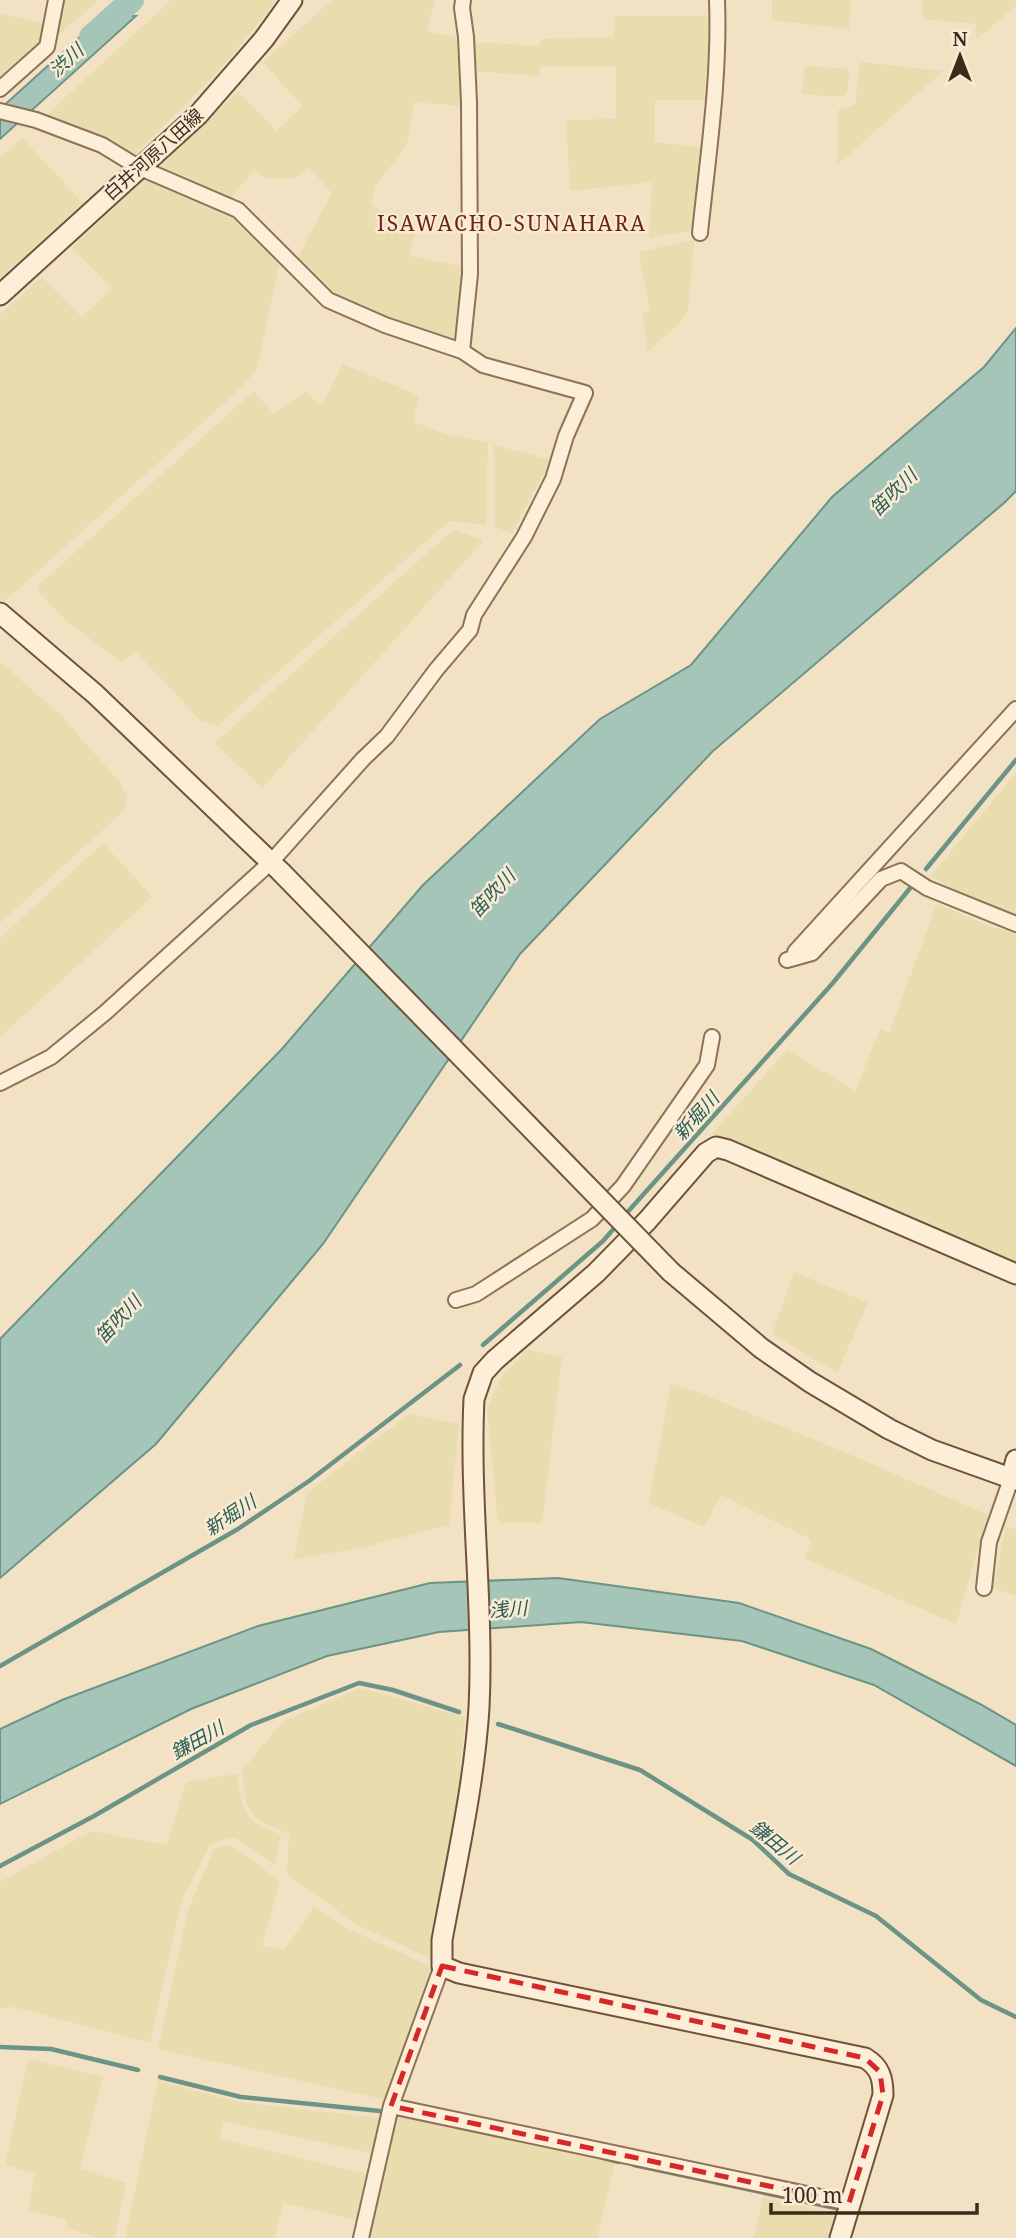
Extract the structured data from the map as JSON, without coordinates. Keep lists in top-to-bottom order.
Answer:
{
  "streets": {
    "street": ["白井河原八田線"]
  },
  "districts": ["ISAWACHO-SUNAHARA"],
  "water": [
    "渋川",
    "笛吹川",
    "新堀川",
    "浅川",
    "鎌田川"
  ],
  "scale_bar": "100 m",
  "north": "top"
}
